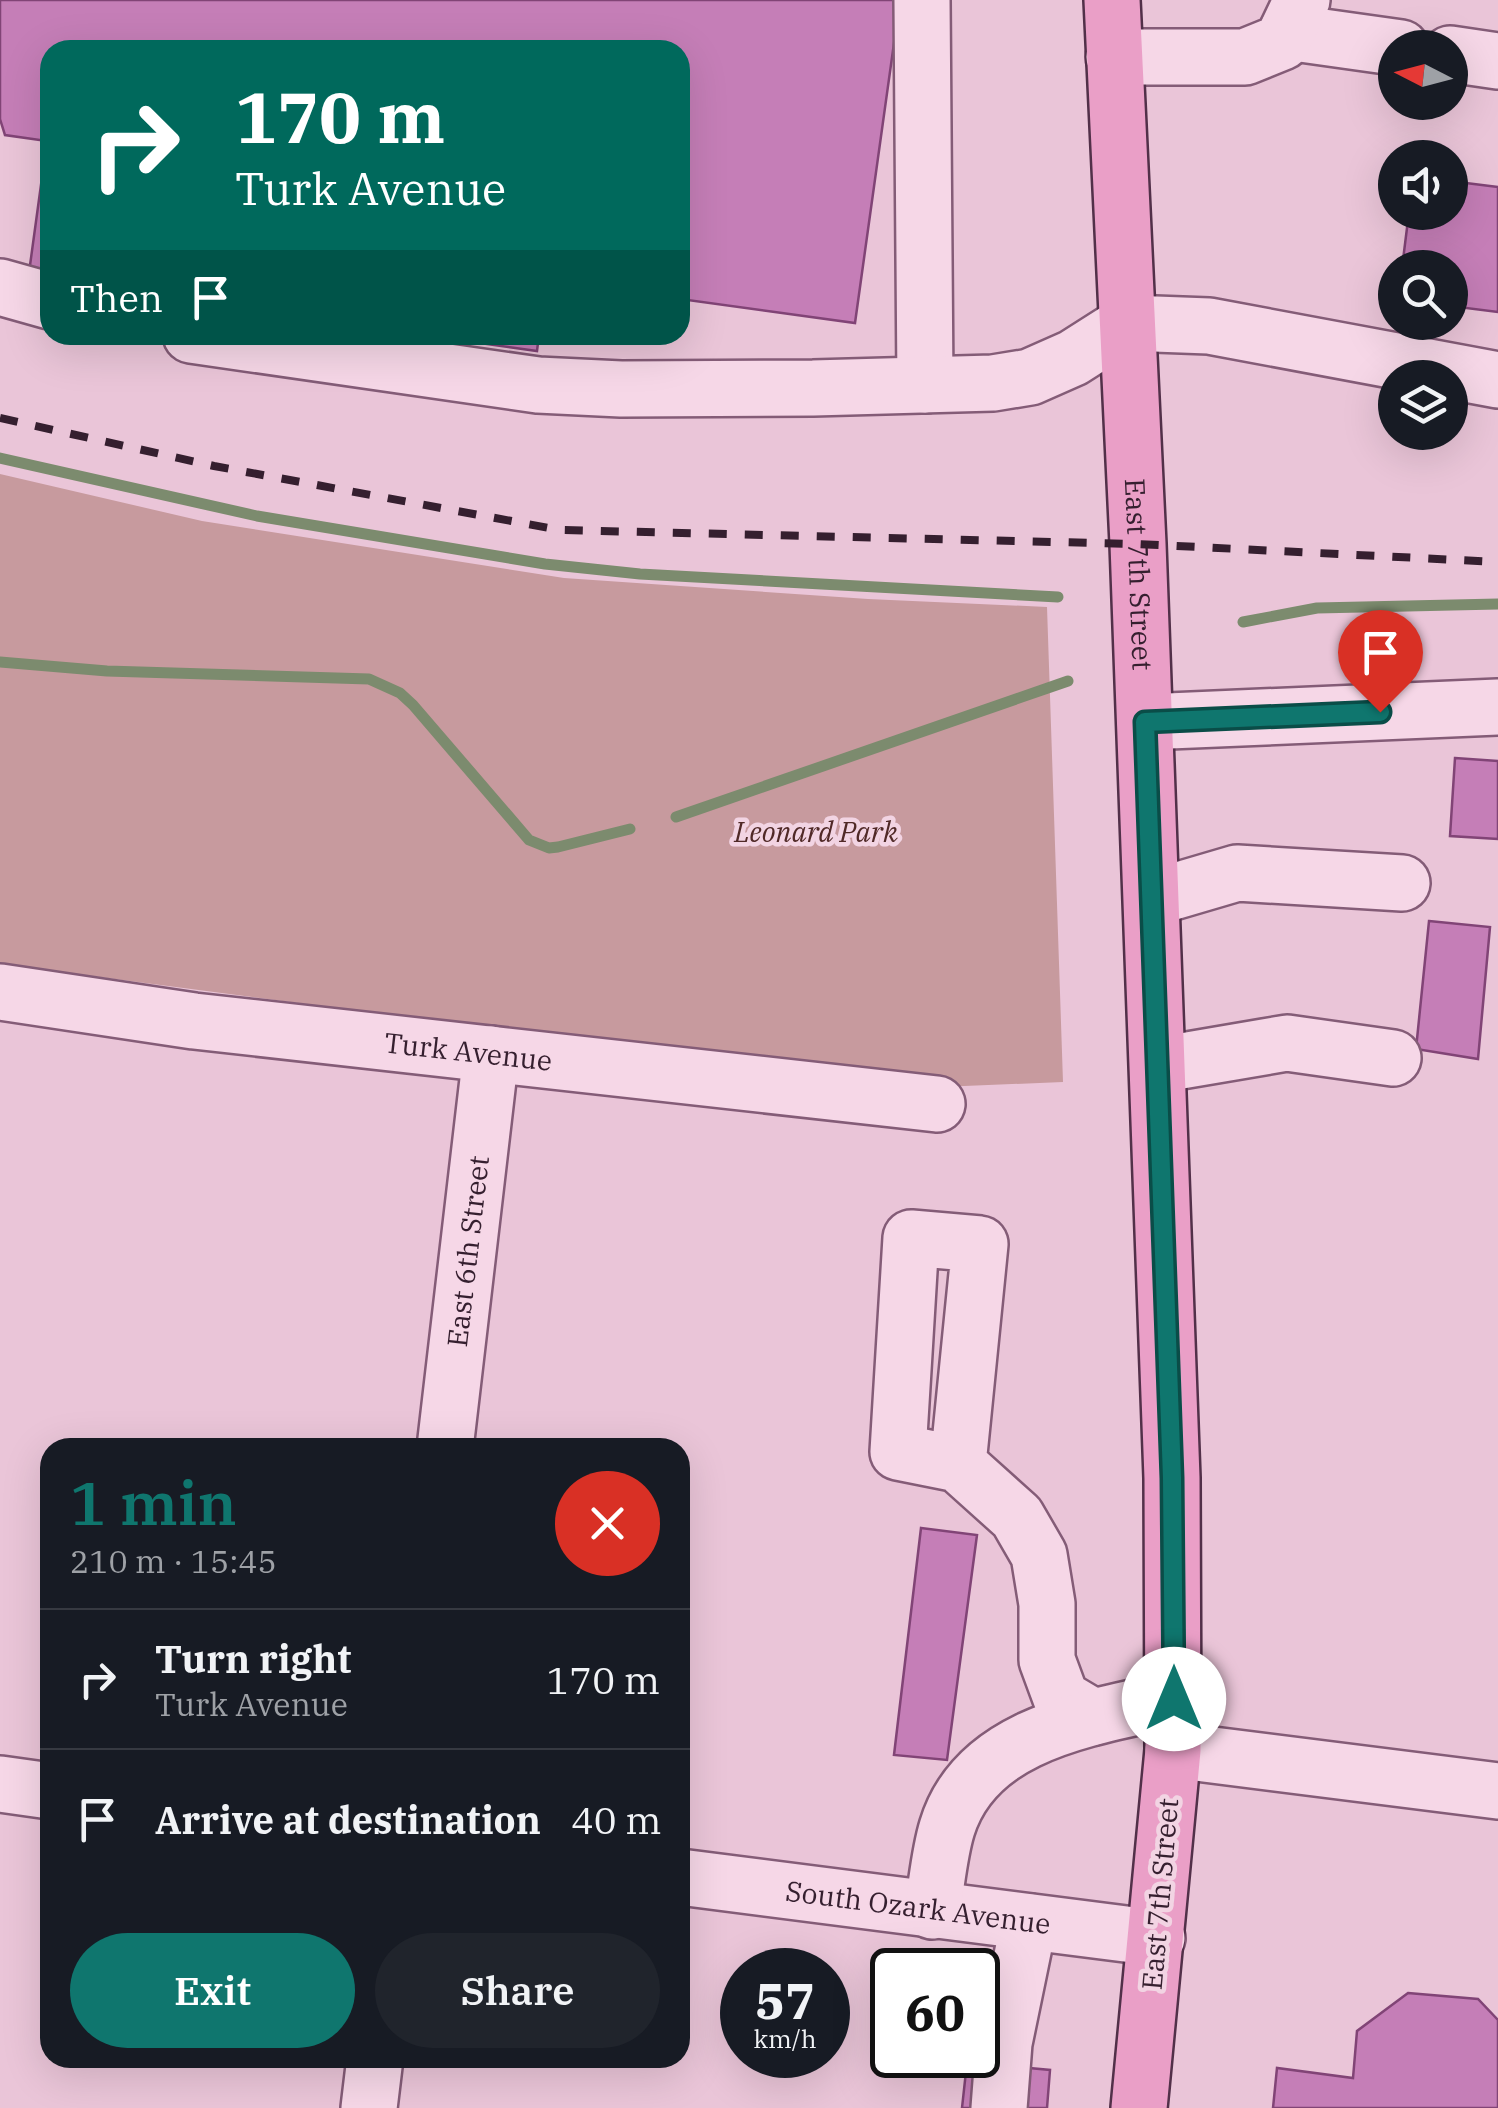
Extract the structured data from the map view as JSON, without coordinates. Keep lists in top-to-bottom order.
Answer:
{
  "streets": {
    "main road": ["East 7th Street"],
    "street": ["Turk Avenue", "East 6th Street", "South Ozark Avenue"]
  },
  "crossings": [
    ["East 7th Street", "South Ozark Avenue"],
    ["Turk Avenue", "East 6th Street"]
  ],
  "parks": ["Leonard Park"],
  "north": "left",
  "page": {
    "turn": ["170 m", "Turk Avenue"],
    "then": "Then",
    "heading": ["1 min", "210 m · 15:45"],
    "list": [
      {
        "name": "Turn right",
        "note": "Turk Avenue",
        "value": "170 m"
      },
      {
        "name": "Arrive at destination",
        "value": "40 m"
      }
    ],
    "buttons": ["Exit", "Share"],
    "speed": "57 km/h",
    "limit": "60"
  }
}
